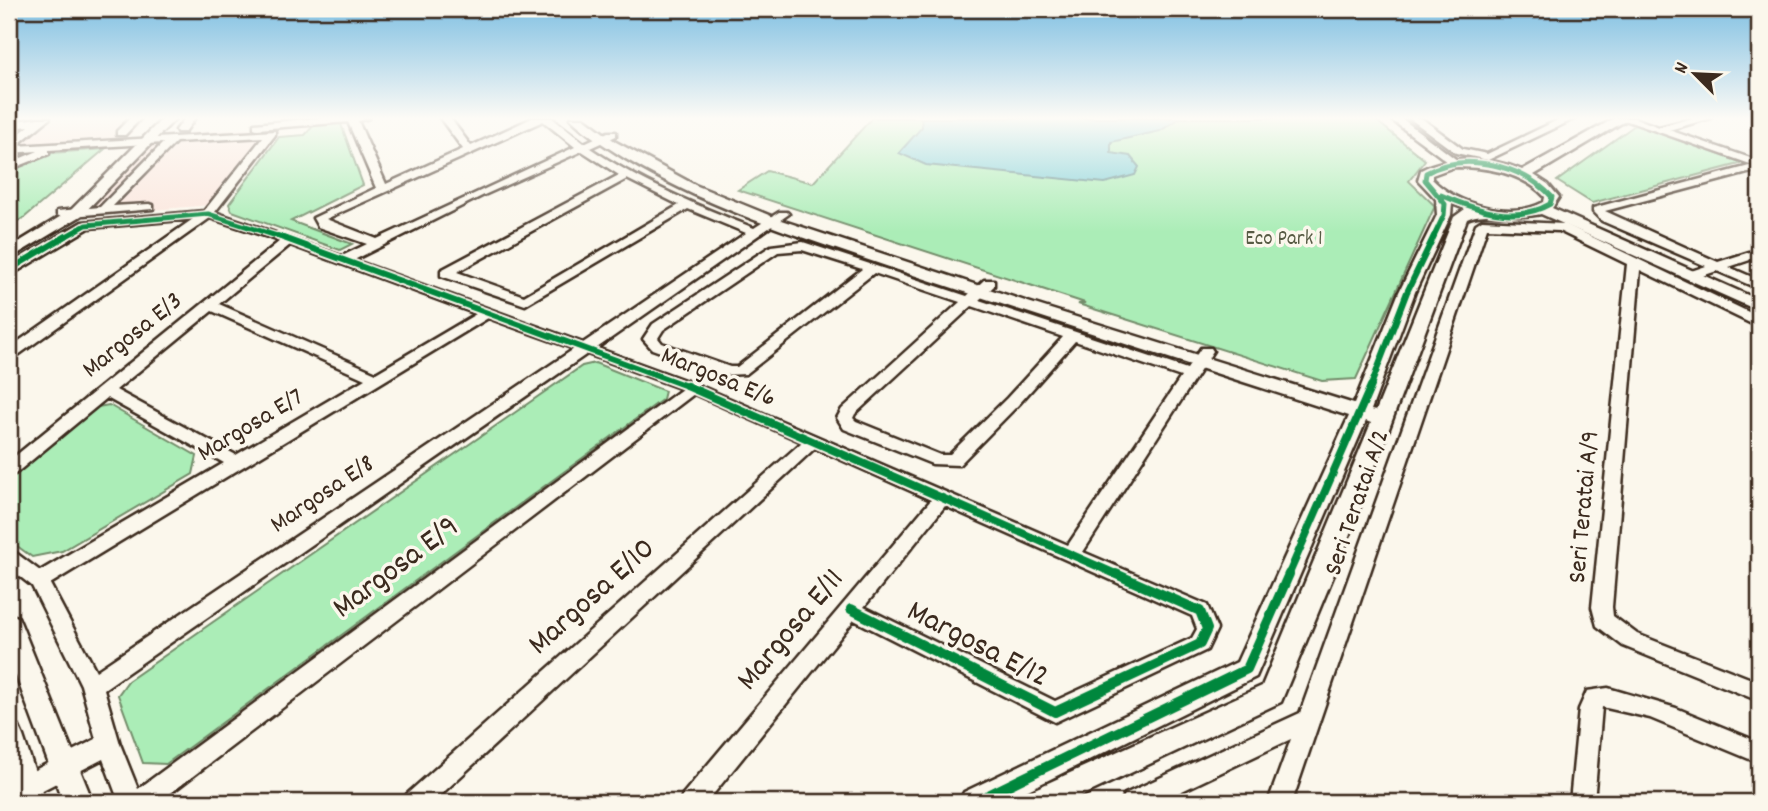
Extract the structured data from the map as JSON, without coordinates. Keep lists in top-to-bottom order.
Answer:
{
  "streets": {
    "street": [
      "Margosa E/3",
      "Margosa E/6",
      "Margosa E/7",
      "Margosa E/8",
      "Seri Teratai A/2",
      "Seri Teratai A/9",
      "Margosa E/9",
      "Margosa E/10",
      "Margosa E/11",
      "Margosa E/12"
    ]
  },
  "crossings": [
    ["Margosa E/3", "Margosa E/6"],
    ["Margosa E/6", "Margosa E/7"],
    ["Margosa E/6", "Margosa E/8"],
    ["Margosa E/6", "Margosa E/9"],
    ["Margosa E/6", "Margosa E/10"],
    ["Margosa E/6", "Margosa E/11"],
    ["Margosa E/6", "Margosa E/12"],
    ["Margosa E/11", "Margosa E/12"]
  ],
  "parks": ["Eco Park 1"],
  "north": "top left"
}
